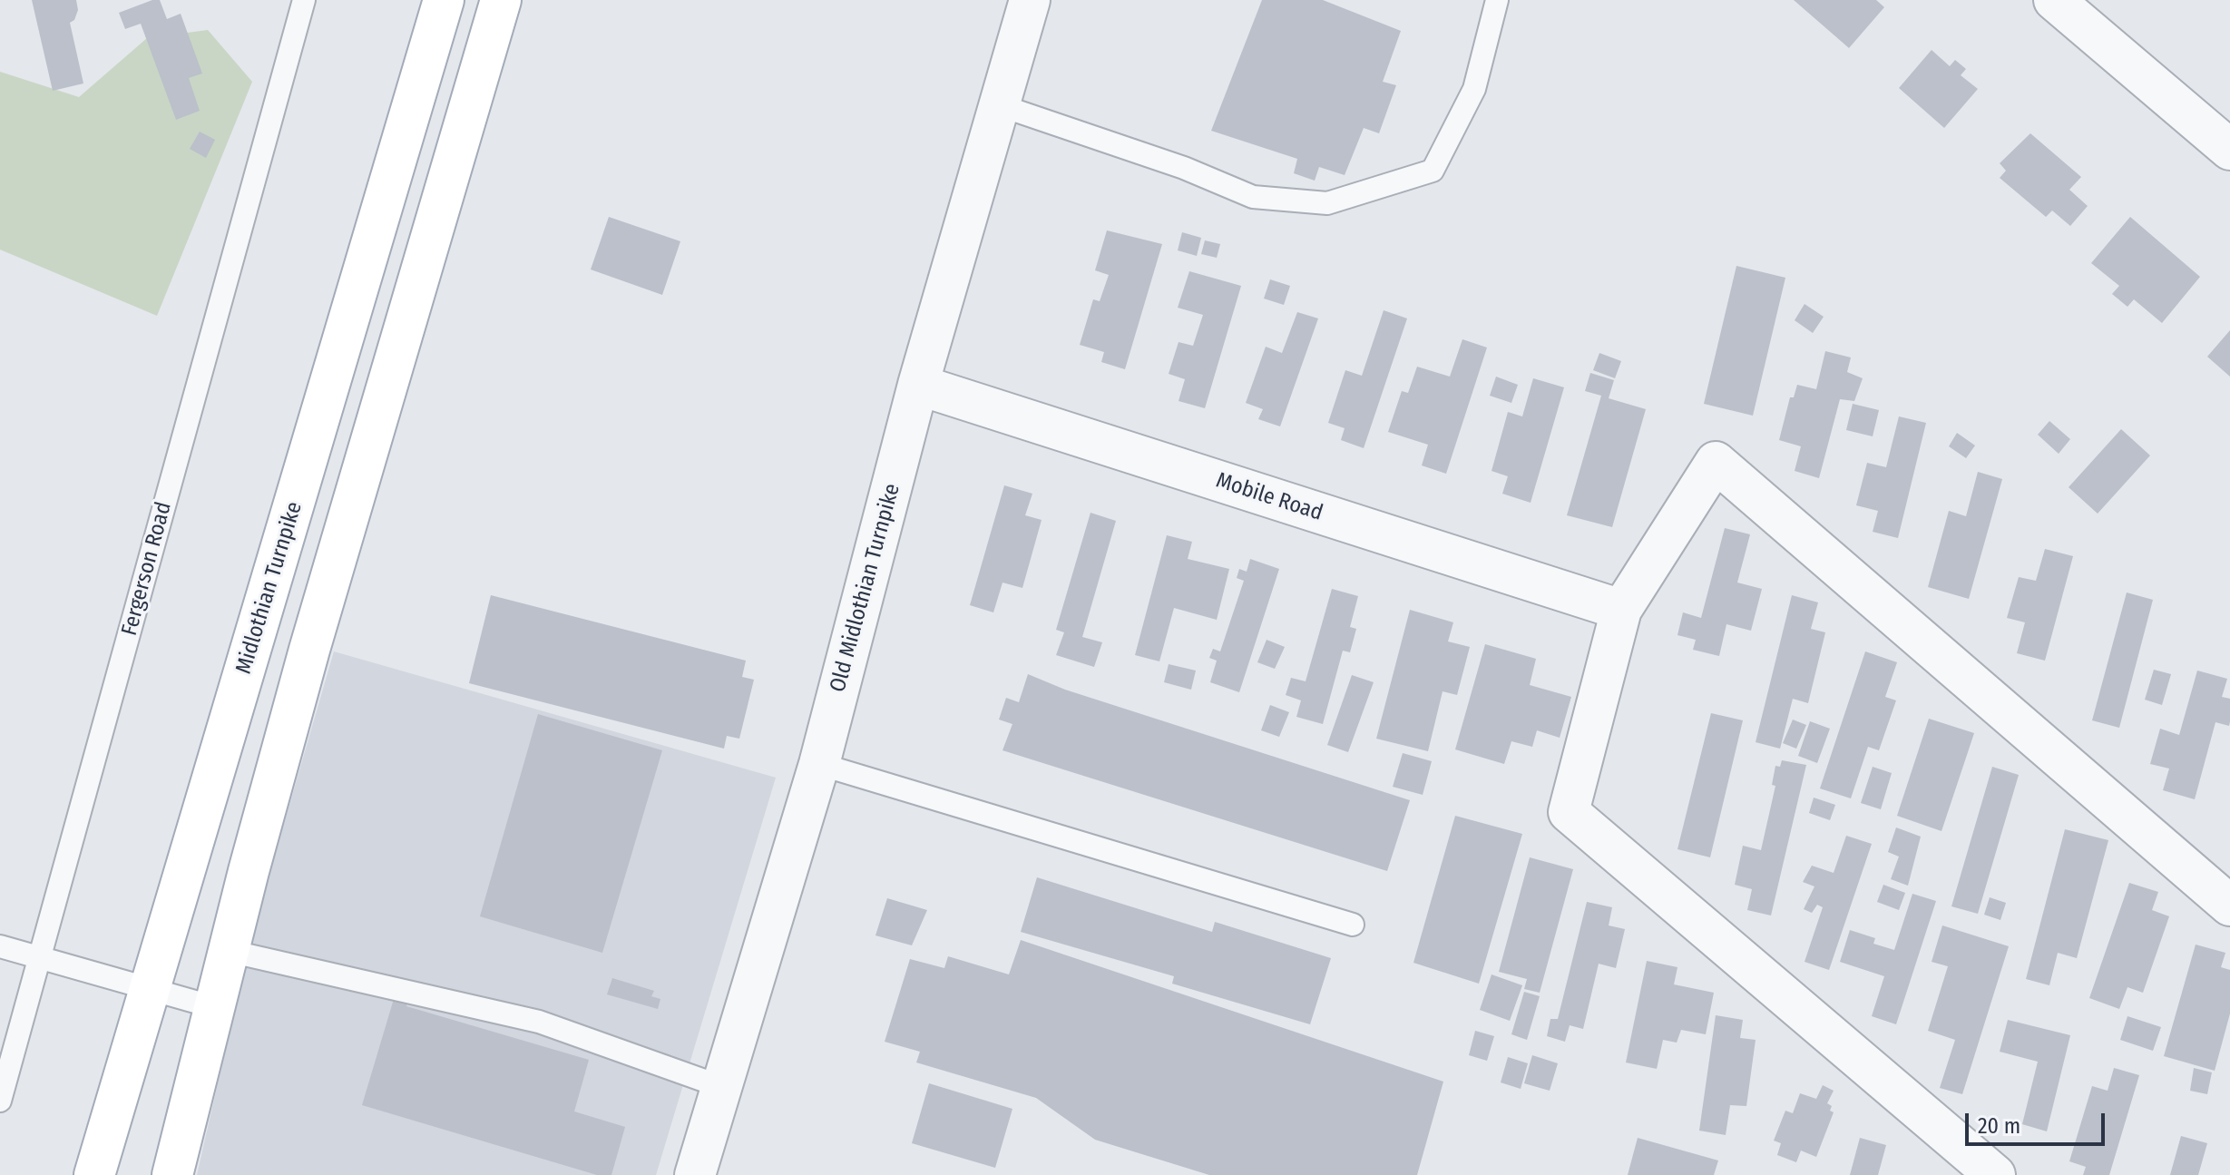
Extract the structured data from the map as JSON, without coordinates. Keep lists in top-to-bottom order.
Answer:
{
  "streets": {
    "main road": ["Midlothian Turnpike"],
    "street": ["Mobile Road", "Old Midlothian Turnpike"],
    "lane": ["Fergerson Road"]
  },
  "crossings": [
    ["Mobile Road", "Old Midlothian Turnpike"]
  ],
  "scale_bar": "20 m"
}
